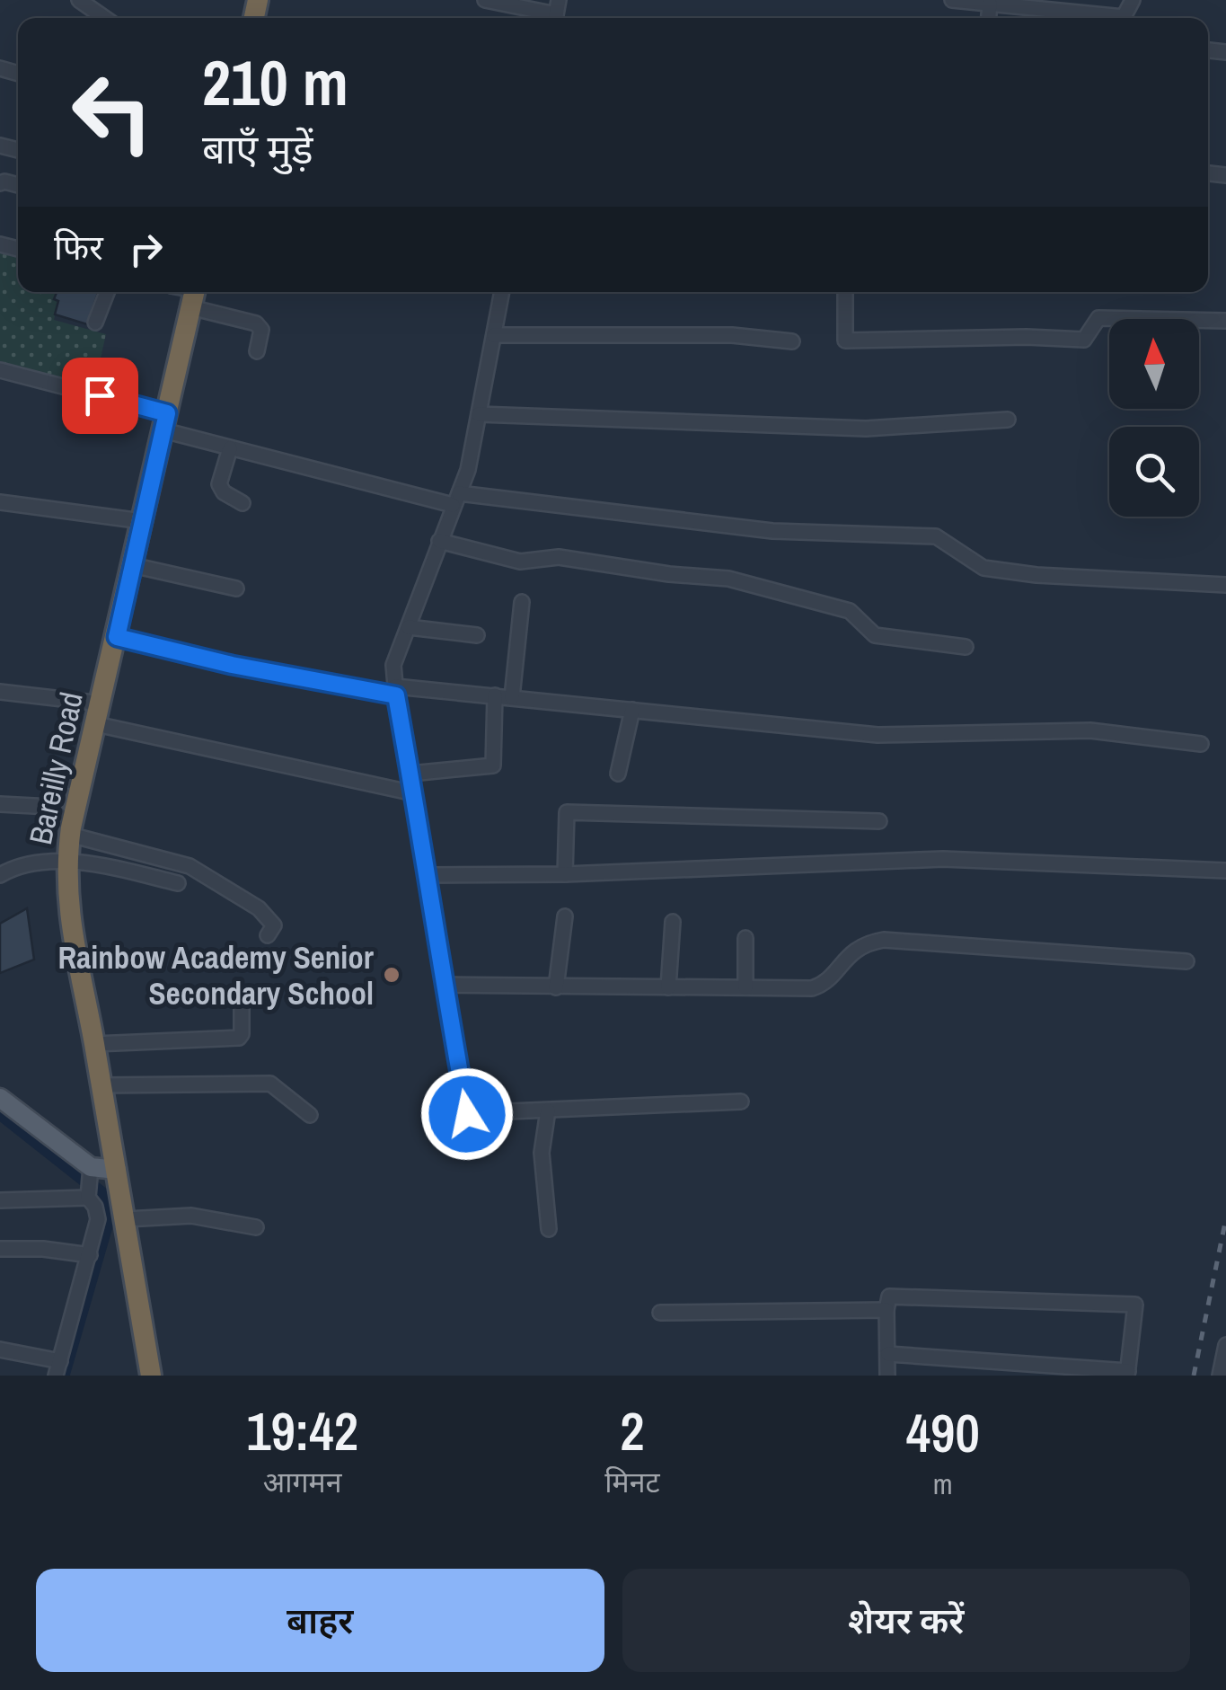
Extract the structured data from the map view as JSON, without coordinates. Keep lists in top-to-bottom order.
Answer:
{
  "streets": {
    "highway": ["Bareilly Road"]
  },
  "places": ["Rainbow Academy Senior Secondary School"],
  "north": "top",
  "page": {
    "turn": ["210 m", "बाएँ मुड़ें"],
    "then": "फिर",
    "eta": [
      "19:42",
      "आगमन",
      "2",
      "मिनट",
      "490",
      "m"
    ],
    "buttons": ["बाहर", "शेयर करें"]
  }
}
